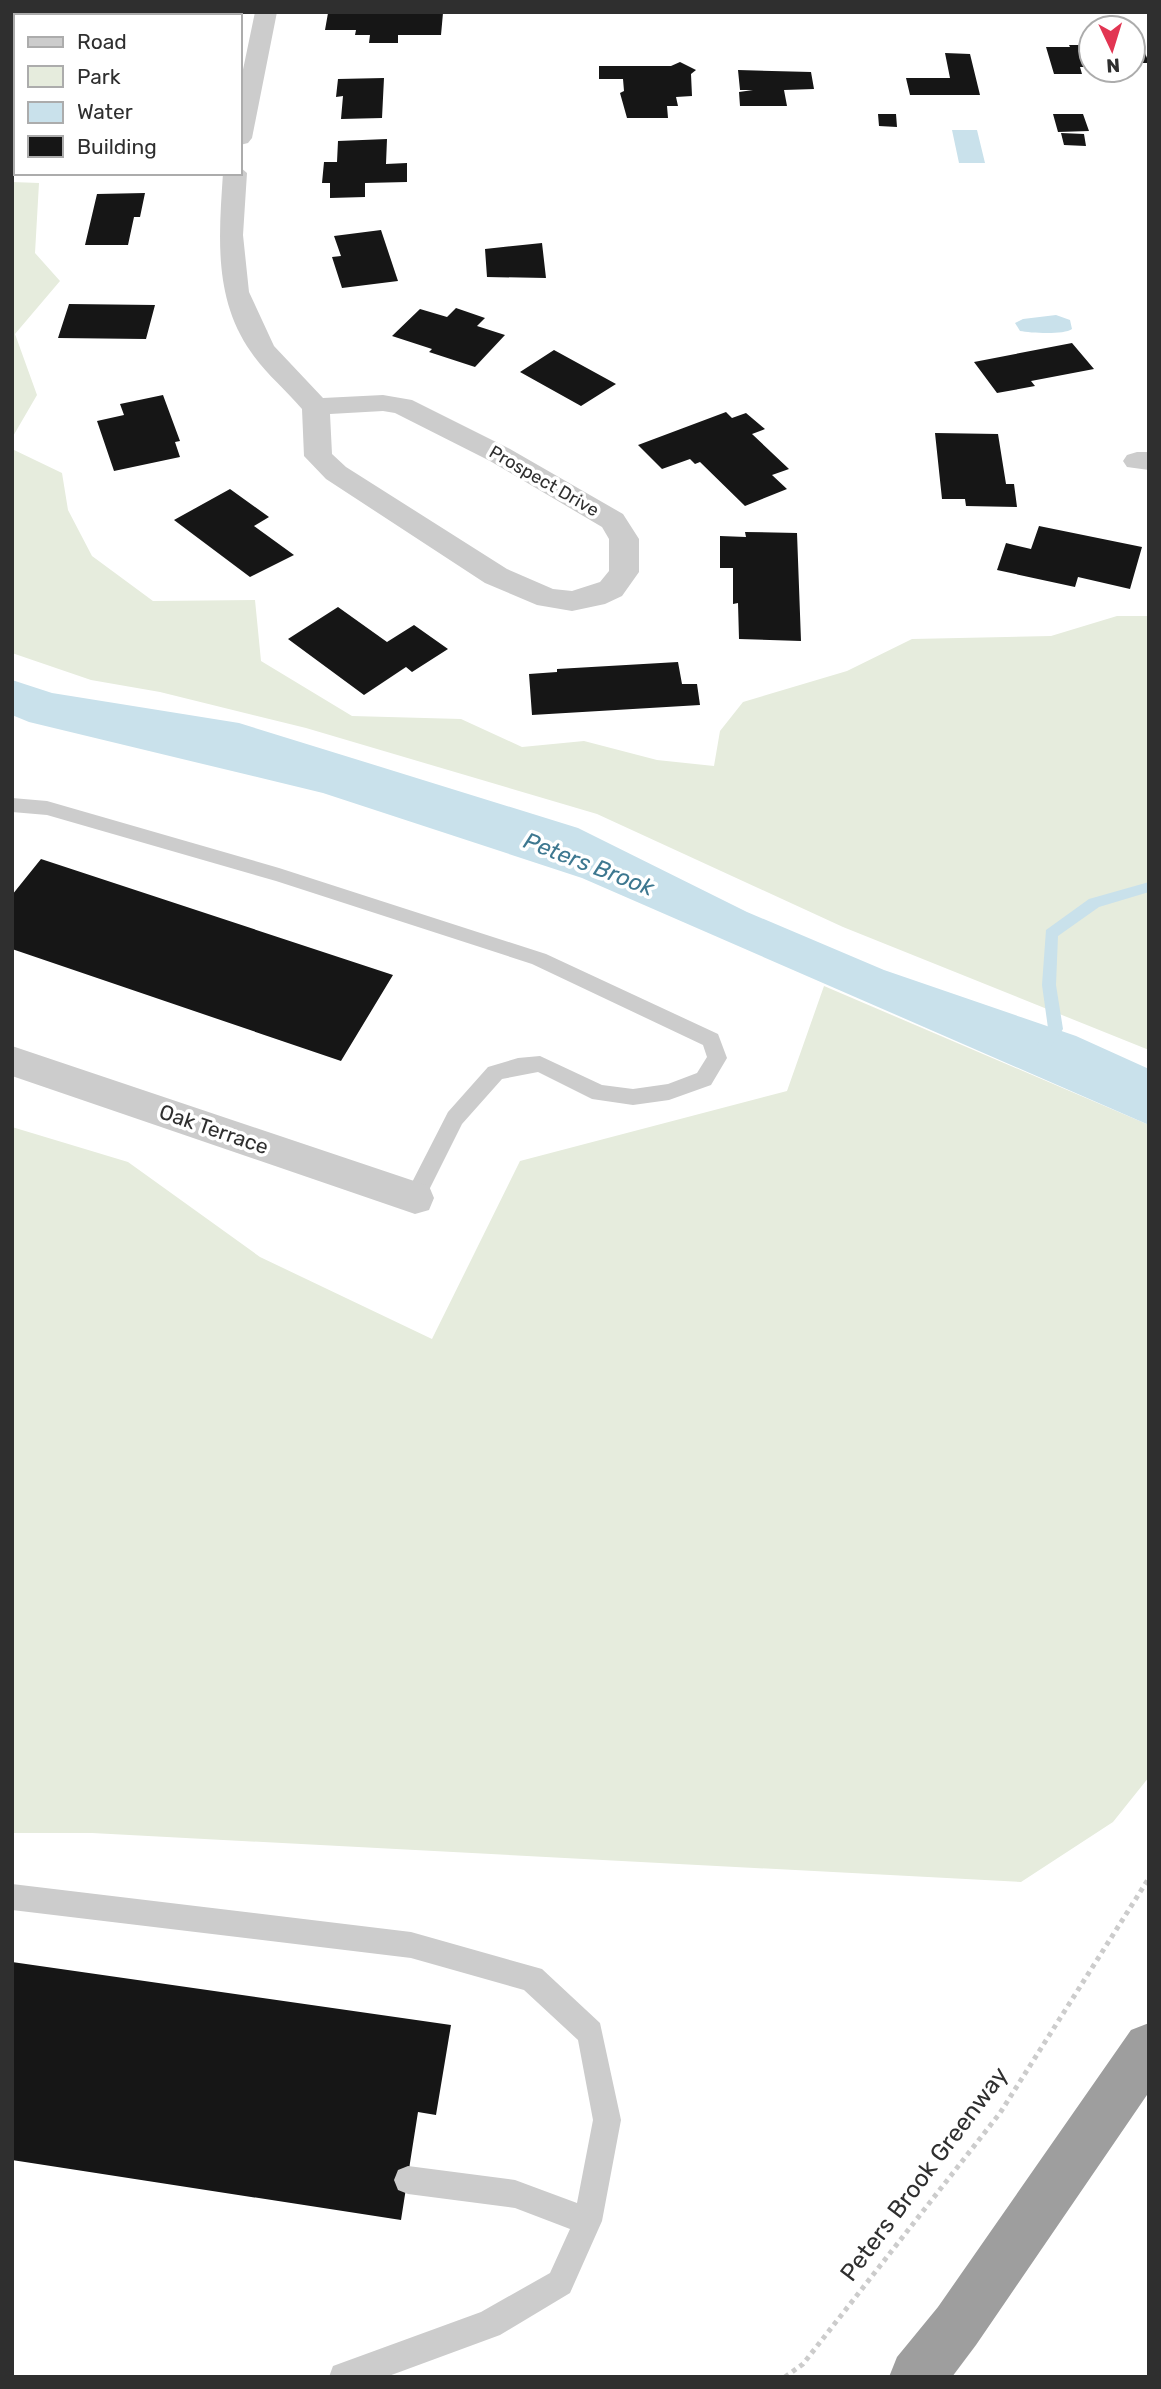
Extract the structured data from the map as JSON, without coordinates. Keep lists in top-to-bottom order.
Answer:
{
  "streets": {
    "street": ["Prospect Drive", "Oak Terrace"],
    "path": ["Peters Brook Greenway"]
  },
  "water": ["Peters Brook"],
  "legend": [
    "Road",
    "Park",
    "Water",
    "Building"
  ],
  "north": "bottom"
}
